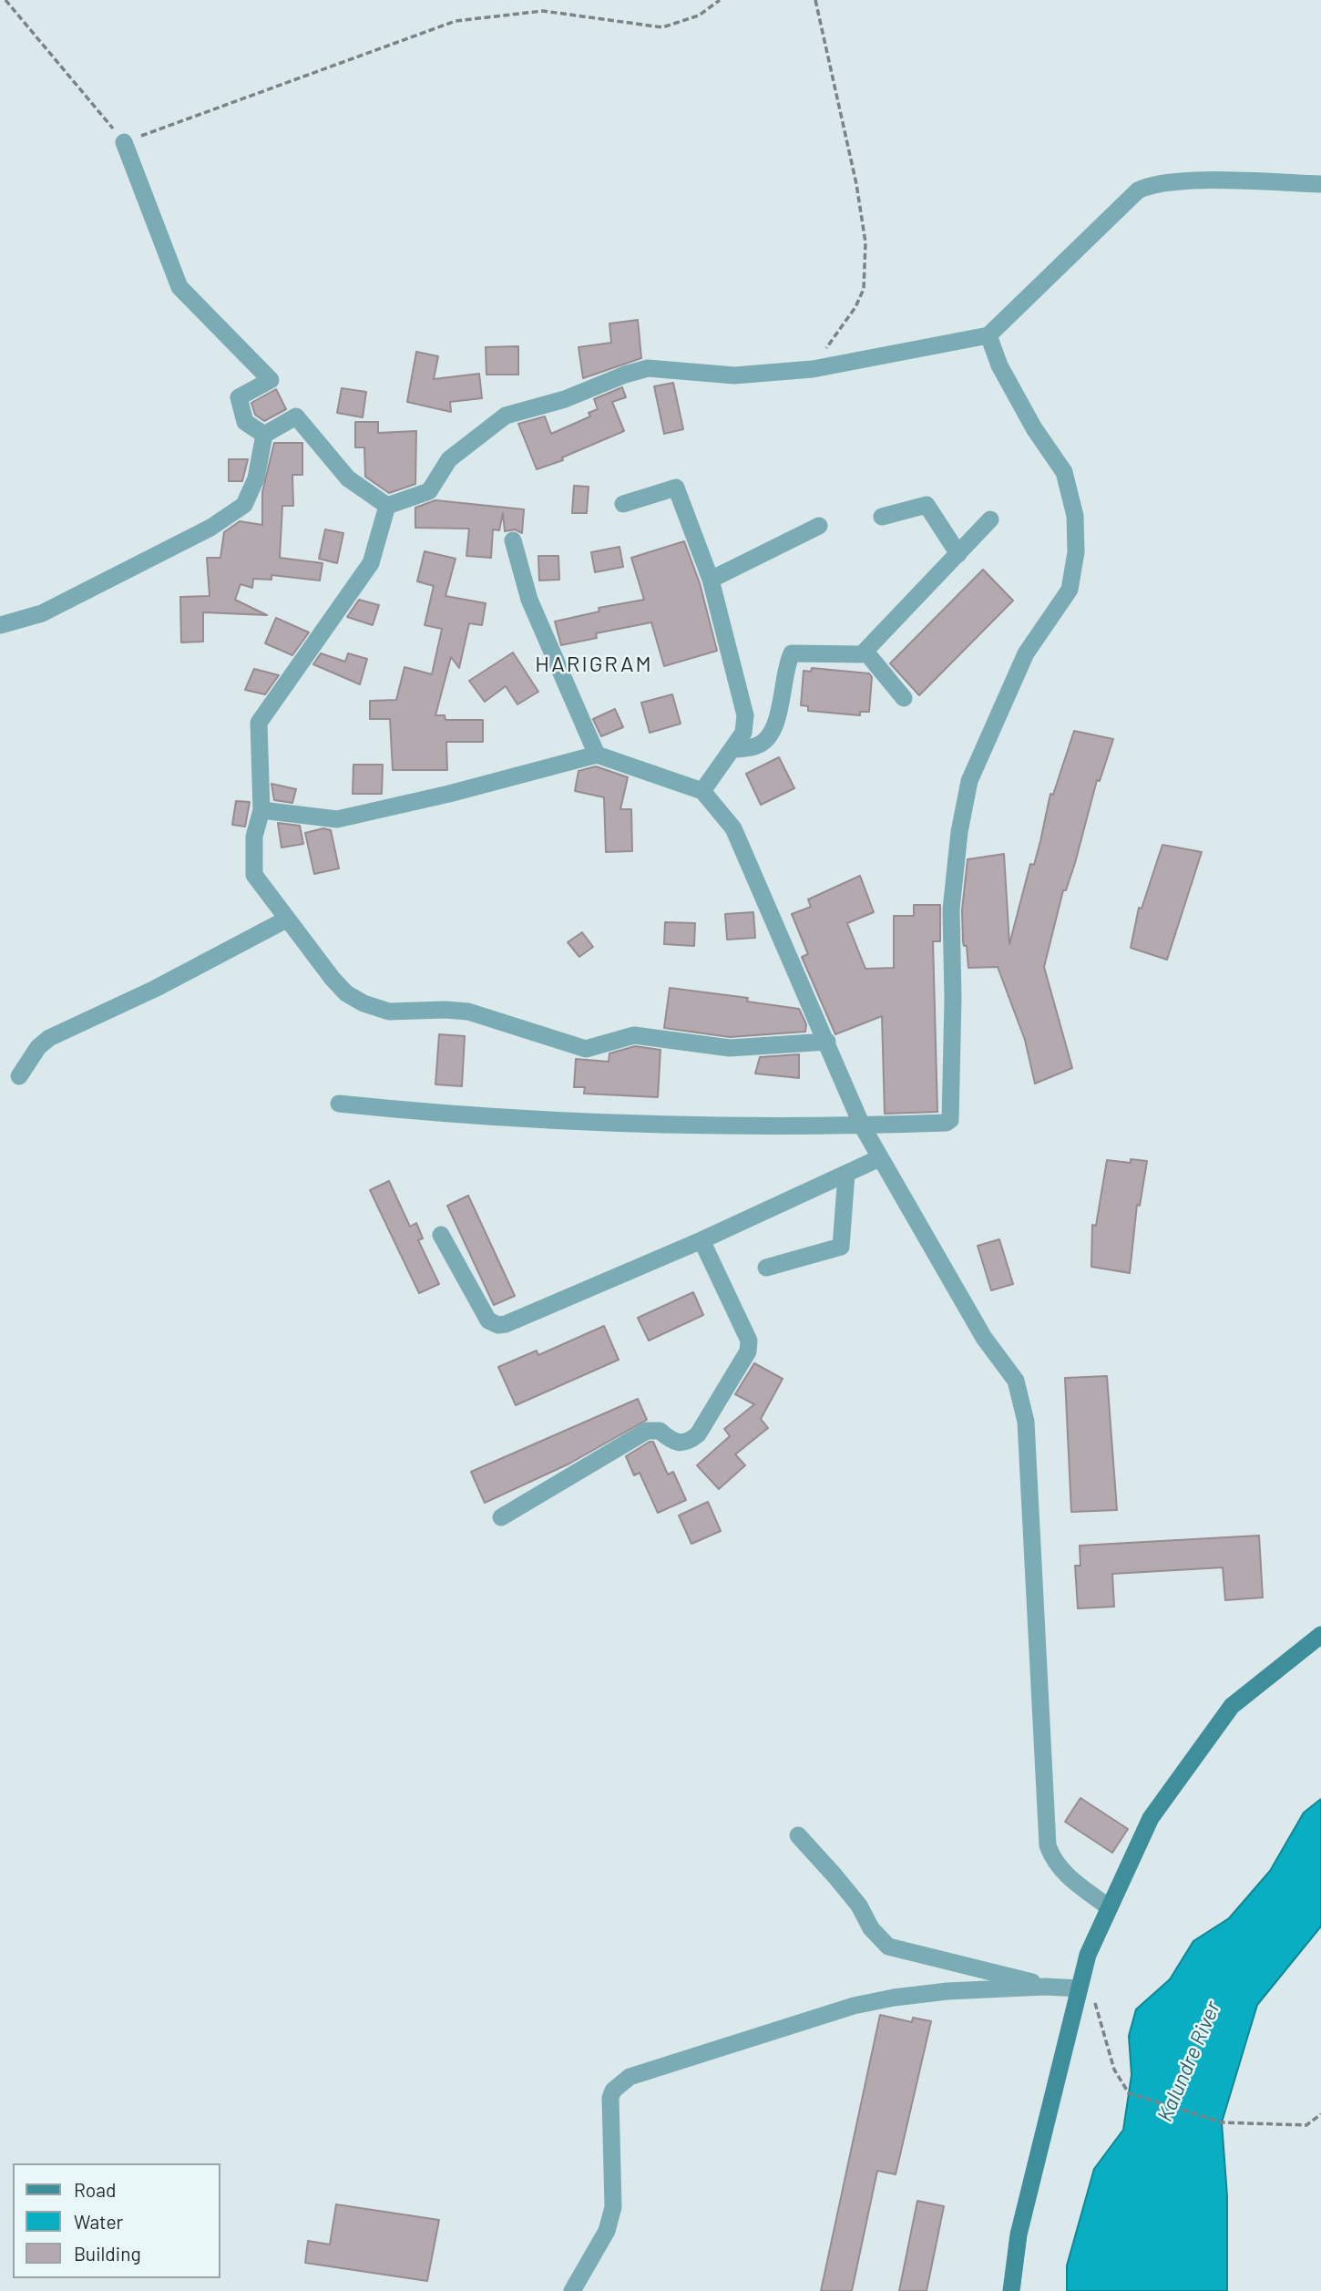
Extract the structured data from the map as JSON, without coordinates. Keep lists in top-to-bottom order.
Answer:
{
  "districts": ["HARIGRAM"],
  "water": ["Kalundre River"],
  "legend": ["Road", "Water", "Building"]
}
